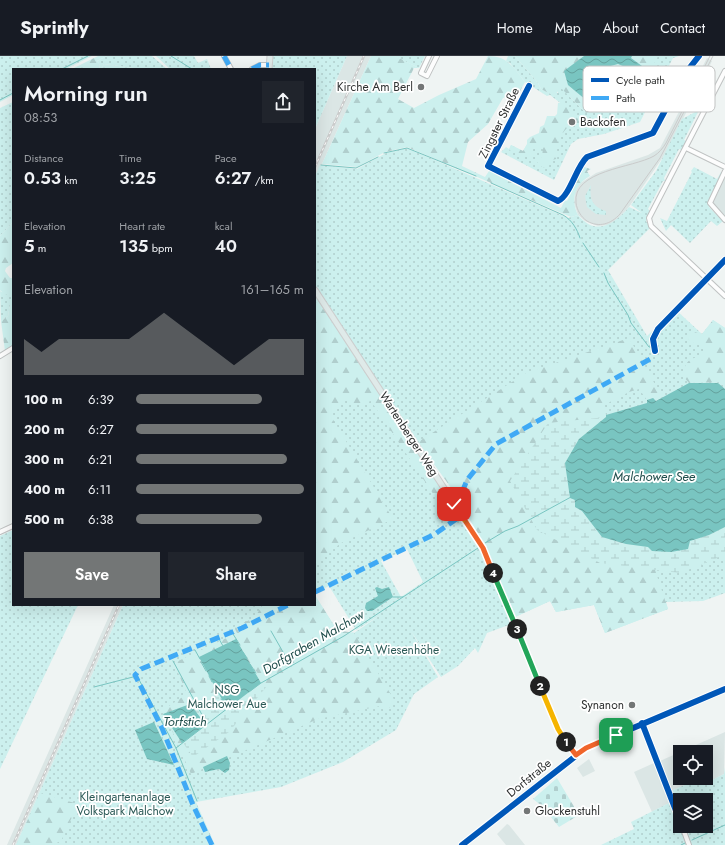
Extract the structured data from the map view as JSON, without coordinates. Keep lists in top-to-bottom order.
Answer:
{
  "streets": {
    "main road": ["Wartenberger Weg", "Dorfstraße"],
    "street": ["Zingster Straße"]
  },
  "crossings": [
    ["Wartenberger Weg", "Dorfstraße"]
  ],
  "water": ["Malchower See", "Dorfgraben Malchow", "Torfstich"],
  "parks": ["KGA Wiesenhöhe", "NSG Malchower Aue", "Kleingartenanlage Volkspark Malchow"],
  "places": [
    "Kirche Am Berl",
    "Backofen",
    "Synanon",
    "Glockenstuhl"
  ],
  "legend": ["Cycle path", "Path"],
  "page": {
    "header": "Sprintly",
    "nav": [
      "Home",
      "Map",
      "About",
      "Contact"
    ],
    "heading": ["Morning run", "08:53"],
    "stats": [
      ["Distance", "0.53 km"],
      ["Time", "3:25"],
      ["Pace", "6:27 /km"],
      ["Elevation", "5 m"],
      ["Heart rate", "135 bpm"],
      ["kcal", "40"]
    ],
    "chart": ["Elevation", "161–165 m"],
    "list": [
      {
        "name": "100 m",
        "note": "6:39"
      },
      {
        "name": "200 m",
        "note": "6:27"
      },
      {
        "name": "300 m",
        "note": "6:21"
      },
      {
        "name": "400 m",
        "note": "6:11"
      },
      {
        "name": "500 m",
        "note": "6:38"
      }
    ],
    "buttons": ["Save", "Share"],
    "pins": [
      "4",
      "3",
      "2",
      "1"
    ]
  }
}
